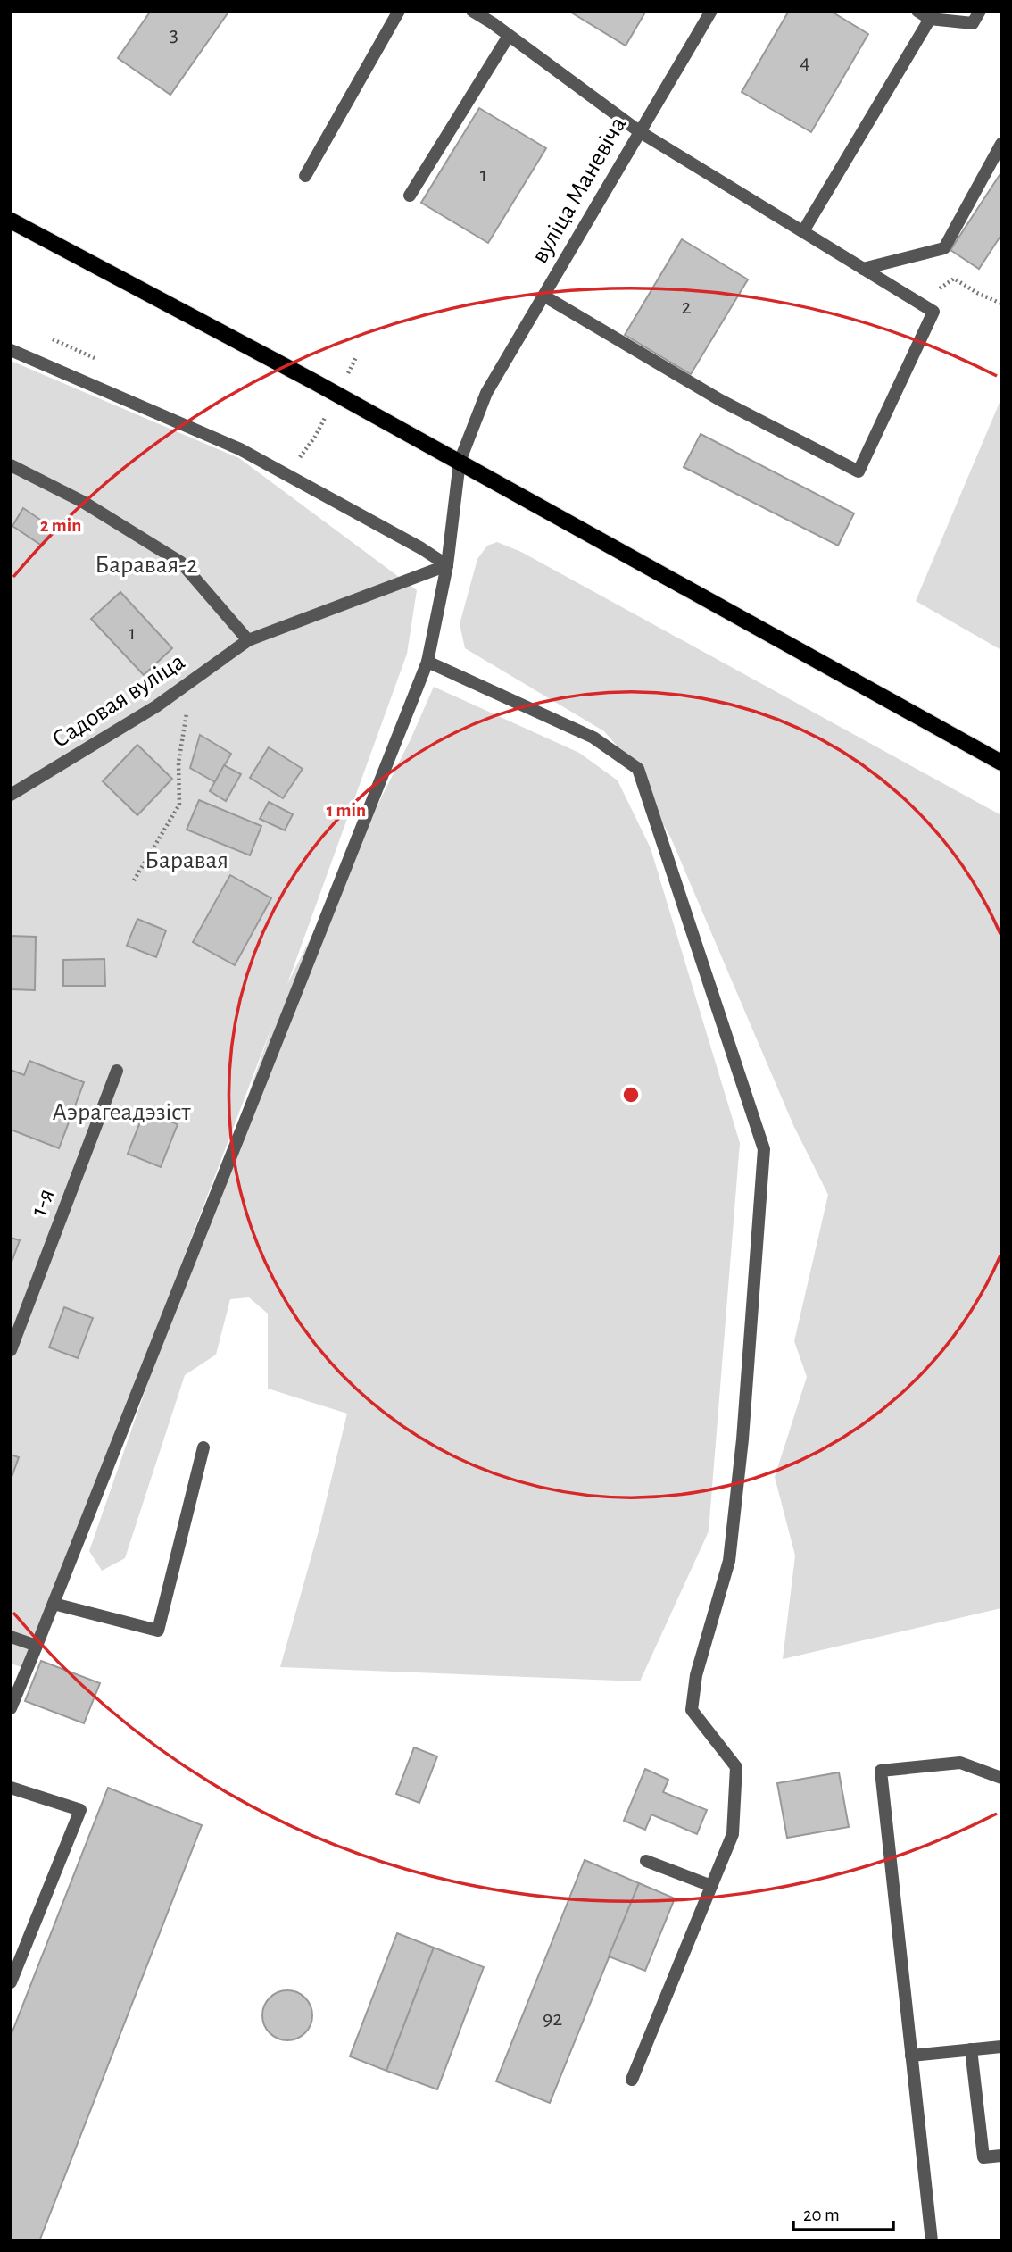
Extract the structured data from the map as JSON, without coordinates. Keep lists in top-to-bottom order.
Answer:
{
  "streets": {
    "street": ["вуліца Маневіча", "Садовая вуліца", "1-я"]
  },
  "crossings": [
    ["вуліца Маневіча", "Садовая вуліца"]
  ],
  "parks": ["Баравая-2", "Баравая", "Аэрагеадэзіст"],
  "house_numbers": [
    "3",
    "4",
    "1",
    "2",
    "1",
    "92"
  ],
  "scale_bar": "20 m",
  "rings": ["2 min", "1 min"]
}
